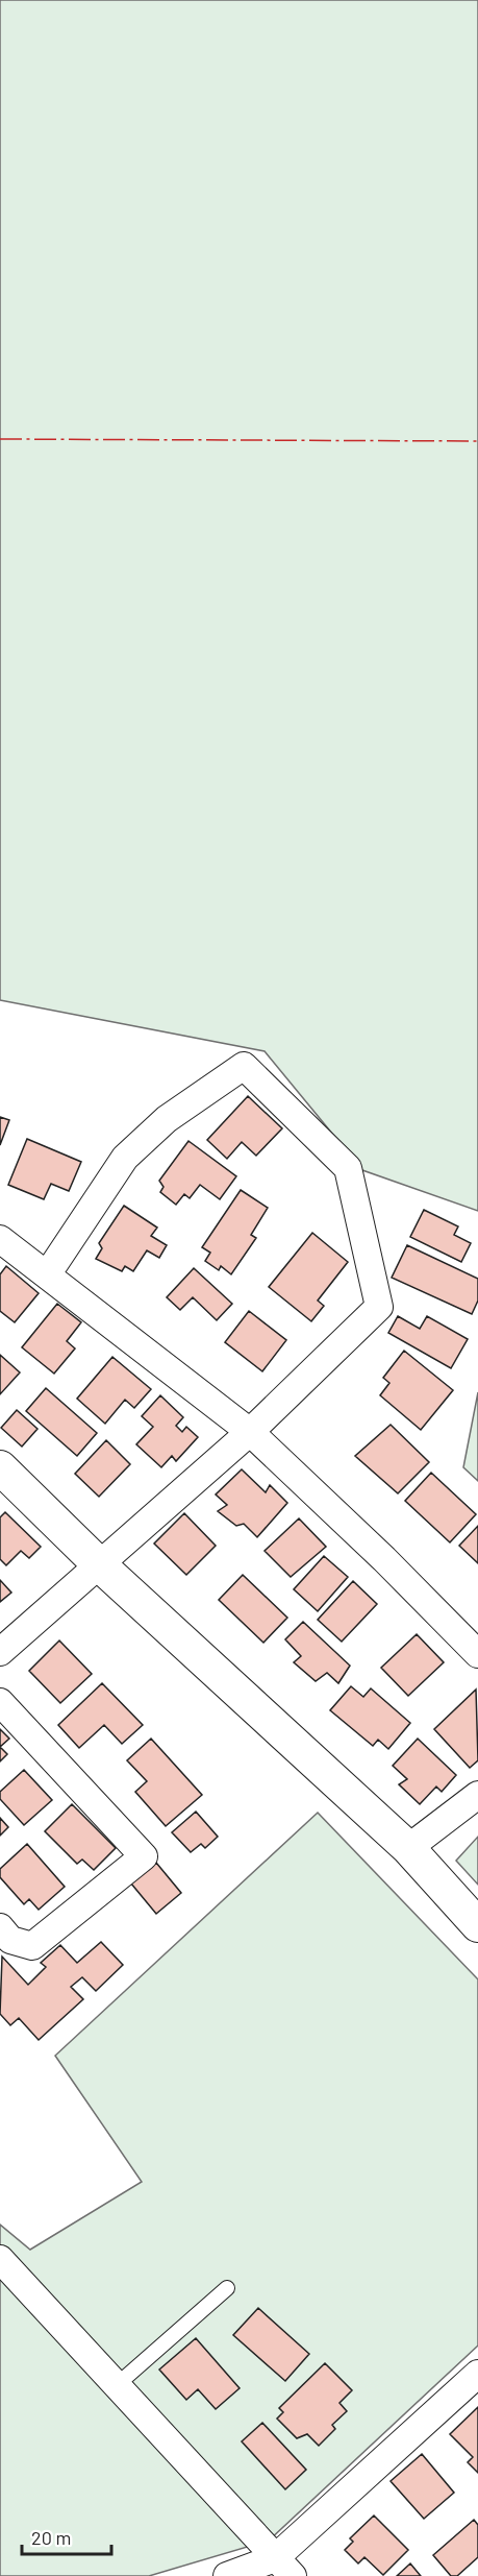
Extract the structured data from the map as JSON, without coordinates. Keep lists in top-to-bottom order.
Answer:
{
  "scale_bar": "20 m"
}
